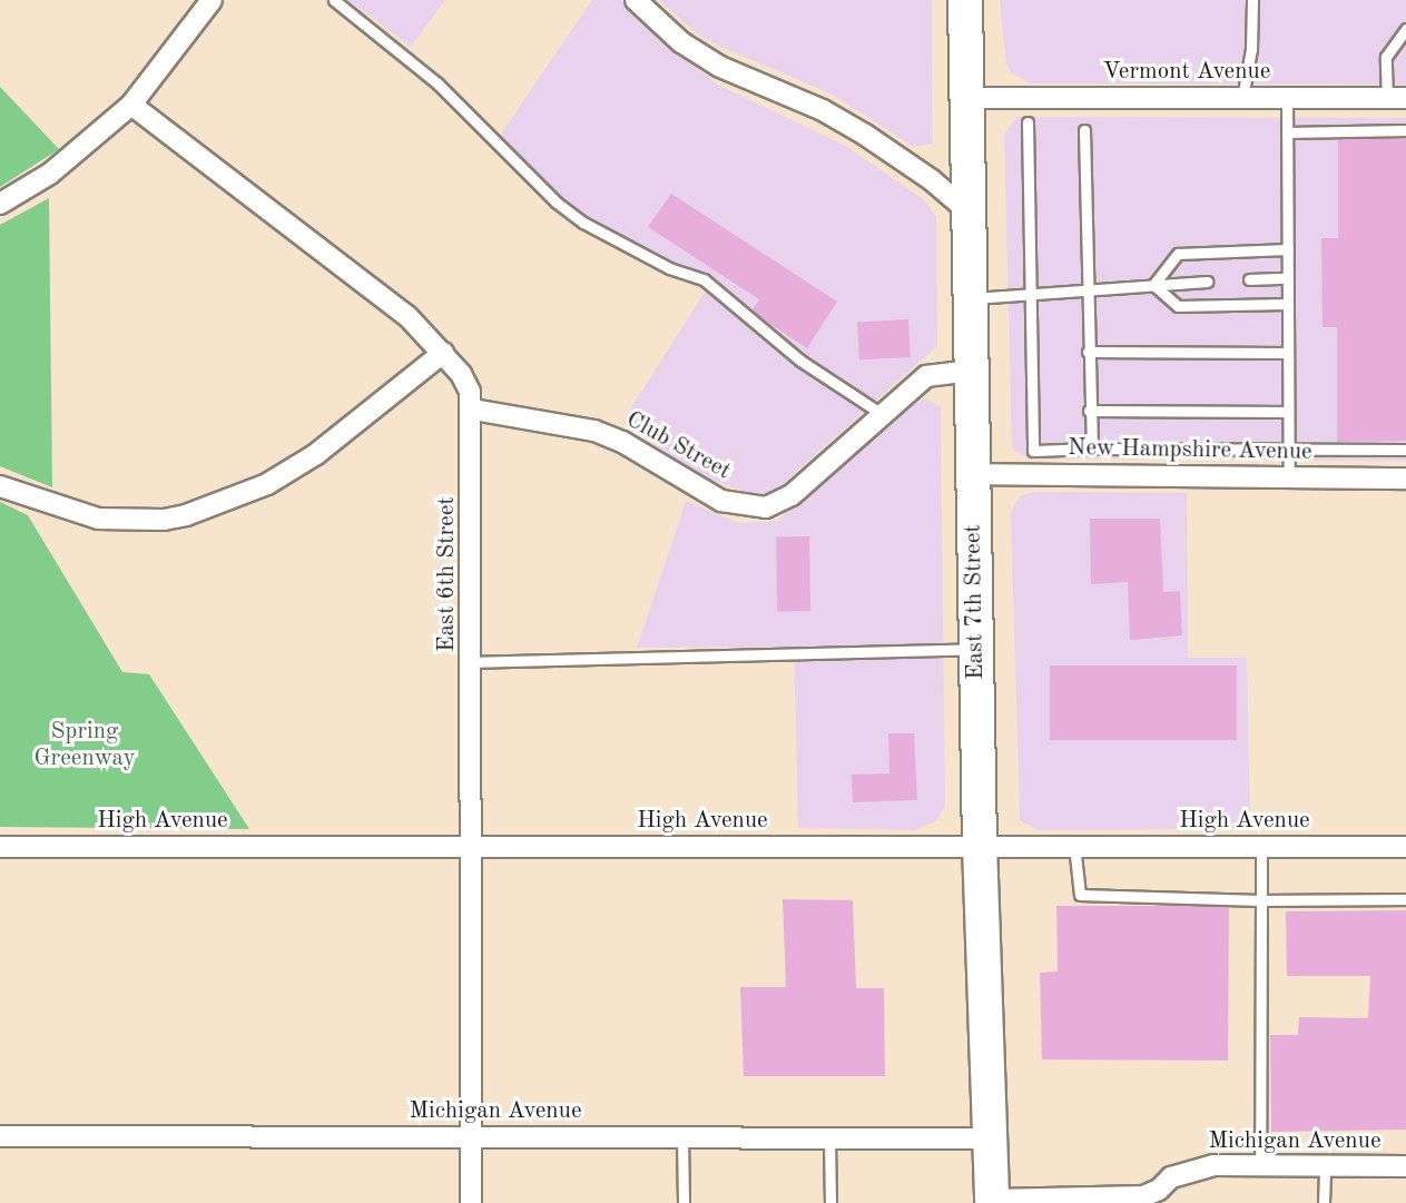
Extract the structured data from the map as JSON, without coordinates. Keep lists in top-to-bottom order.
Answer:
{
  "streets": {
    "main road": ["East 7th Street"],
    "street": [
      "Vermont Avenue",
      "Club Street",
      "New Hampshire Avenue",
      "East 6th Street",
      "High Avenue",
      "Michigan Avenue"
    ]
  },
  "crossings": [
    ["Vermont Avenue", "East 7th Street"],
    ["Club Street", "East 6th Street"],
    ["Club Street", "East 7th Street"],
    ["New Hampshire Avenue", "East 7th Street"],
    ["East 6th Street", "High Avenue"],
    ["East 6th Street", "Michigan Avenue"],
    ["East 7th Street", "High Avenue"],
    ["East 7th Street", "Michigan Avenue"]
  ],
  "parks": ["Spring Greenway"]
}
